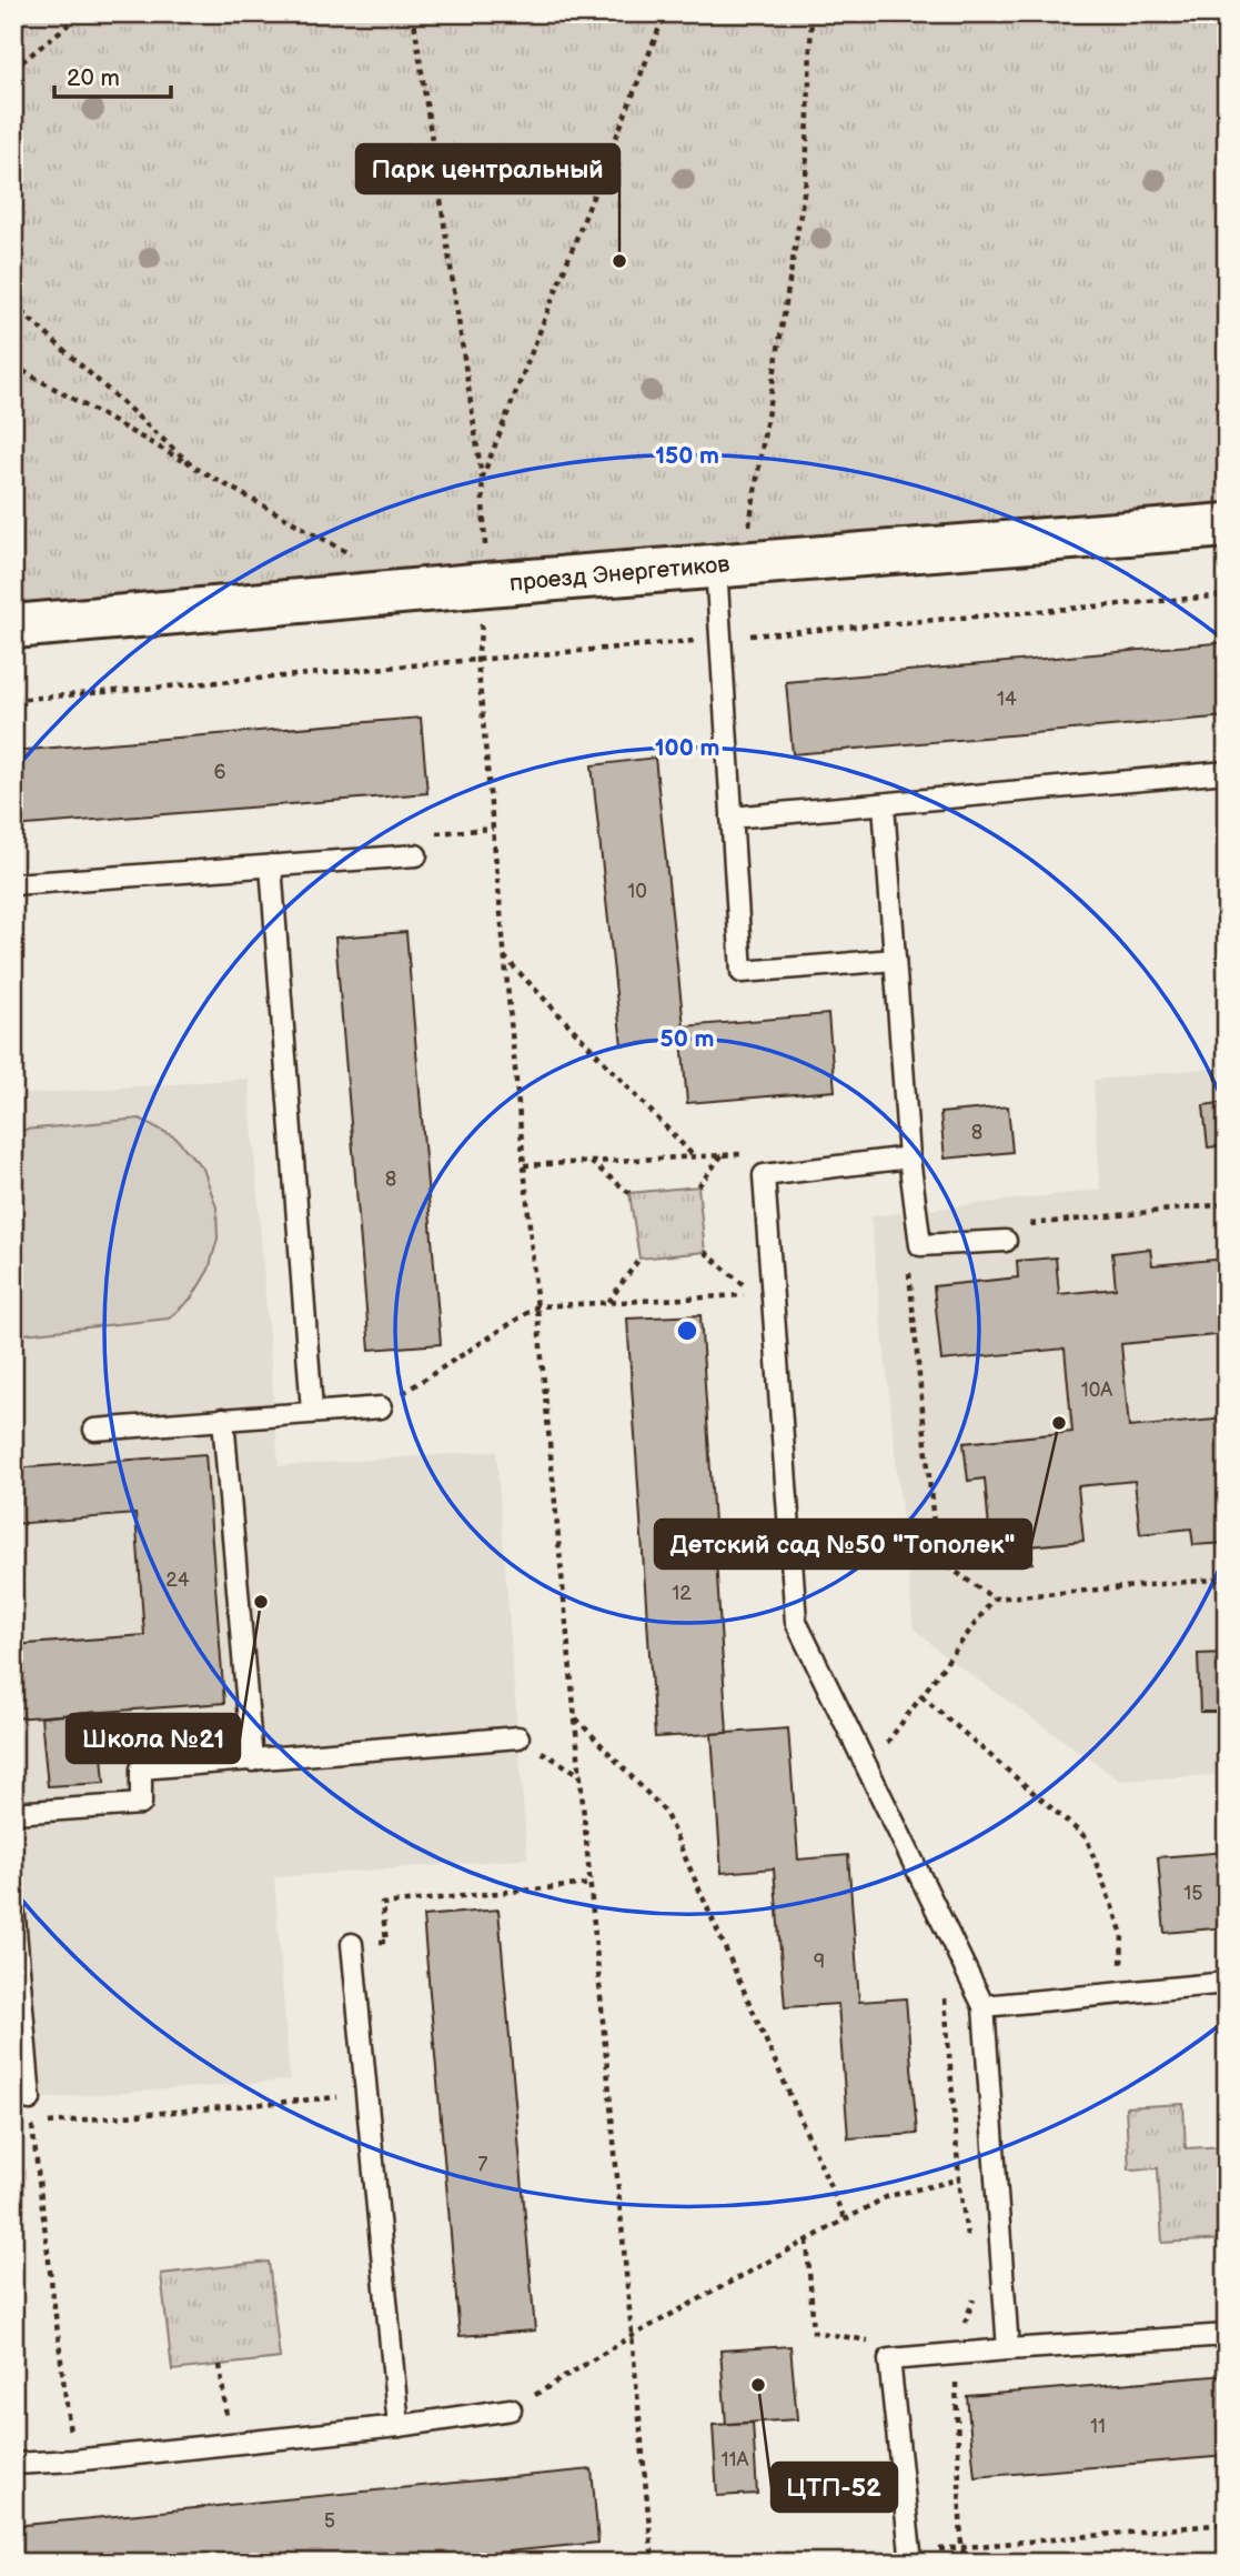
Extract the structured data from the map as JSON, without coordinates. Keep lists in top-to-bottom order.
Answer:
{
  "streets": {
    "street": ["проезд Энергетиков"]
  },
  "places": [
    "Парк центральный",
    "Детский сад №50 \"Тополек\"",
    "Школа №21",
    "ЦТП-52"
  ],
  "house_numbers": [
    "14",
    "6",
    "10",
    "8",
    "8",
    "10А",
    "24",
    "12",
    "15",
    "9",
    "7",
    "11",
    "11А",
    "5"
  ],
  "scale_bar": "20 m",
  "rings": ["150 m", "100 m", "50 m"]
}
